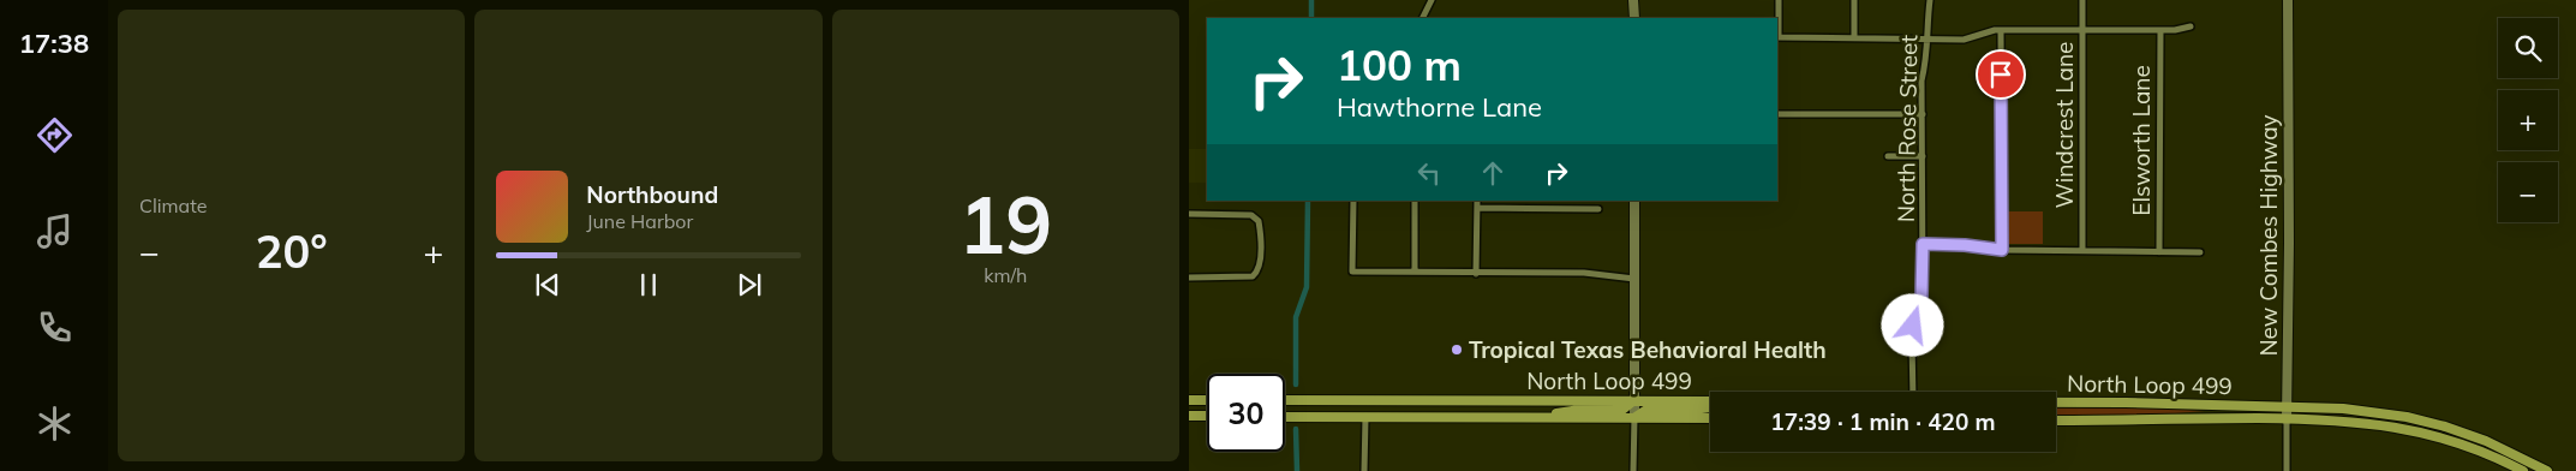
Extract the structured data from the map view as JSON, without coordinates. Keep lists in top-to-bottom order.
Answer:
{
  "streets": {
    "main road": ["North Loop 499"],
    "street": [
      "Windcrest Lane",
      "North Rose Street",
      "Elsworth Lane",
      "New Combes Highway"
    ]
  },
  "crossings": [
    ["New Combes Highway", "North Loop 499"]
  ],
  "places": ["Tropical Texas Behavioral Health"],
  "page": {
    "tabs": "17:38",
    "tile": [
      "Climate",
      ["19", "km/h"]
    ],
    "map_buttons": ["+", "−"],
    "turn": ["100 m", "Hawthorne Lane"],
    "song": ["Northbound", "June Harbor"],
    "heat": ["−", "20°", "+"],
    "limit": "30",
    "trip": "17:39 · 1 min · 420 m"
  }
}
